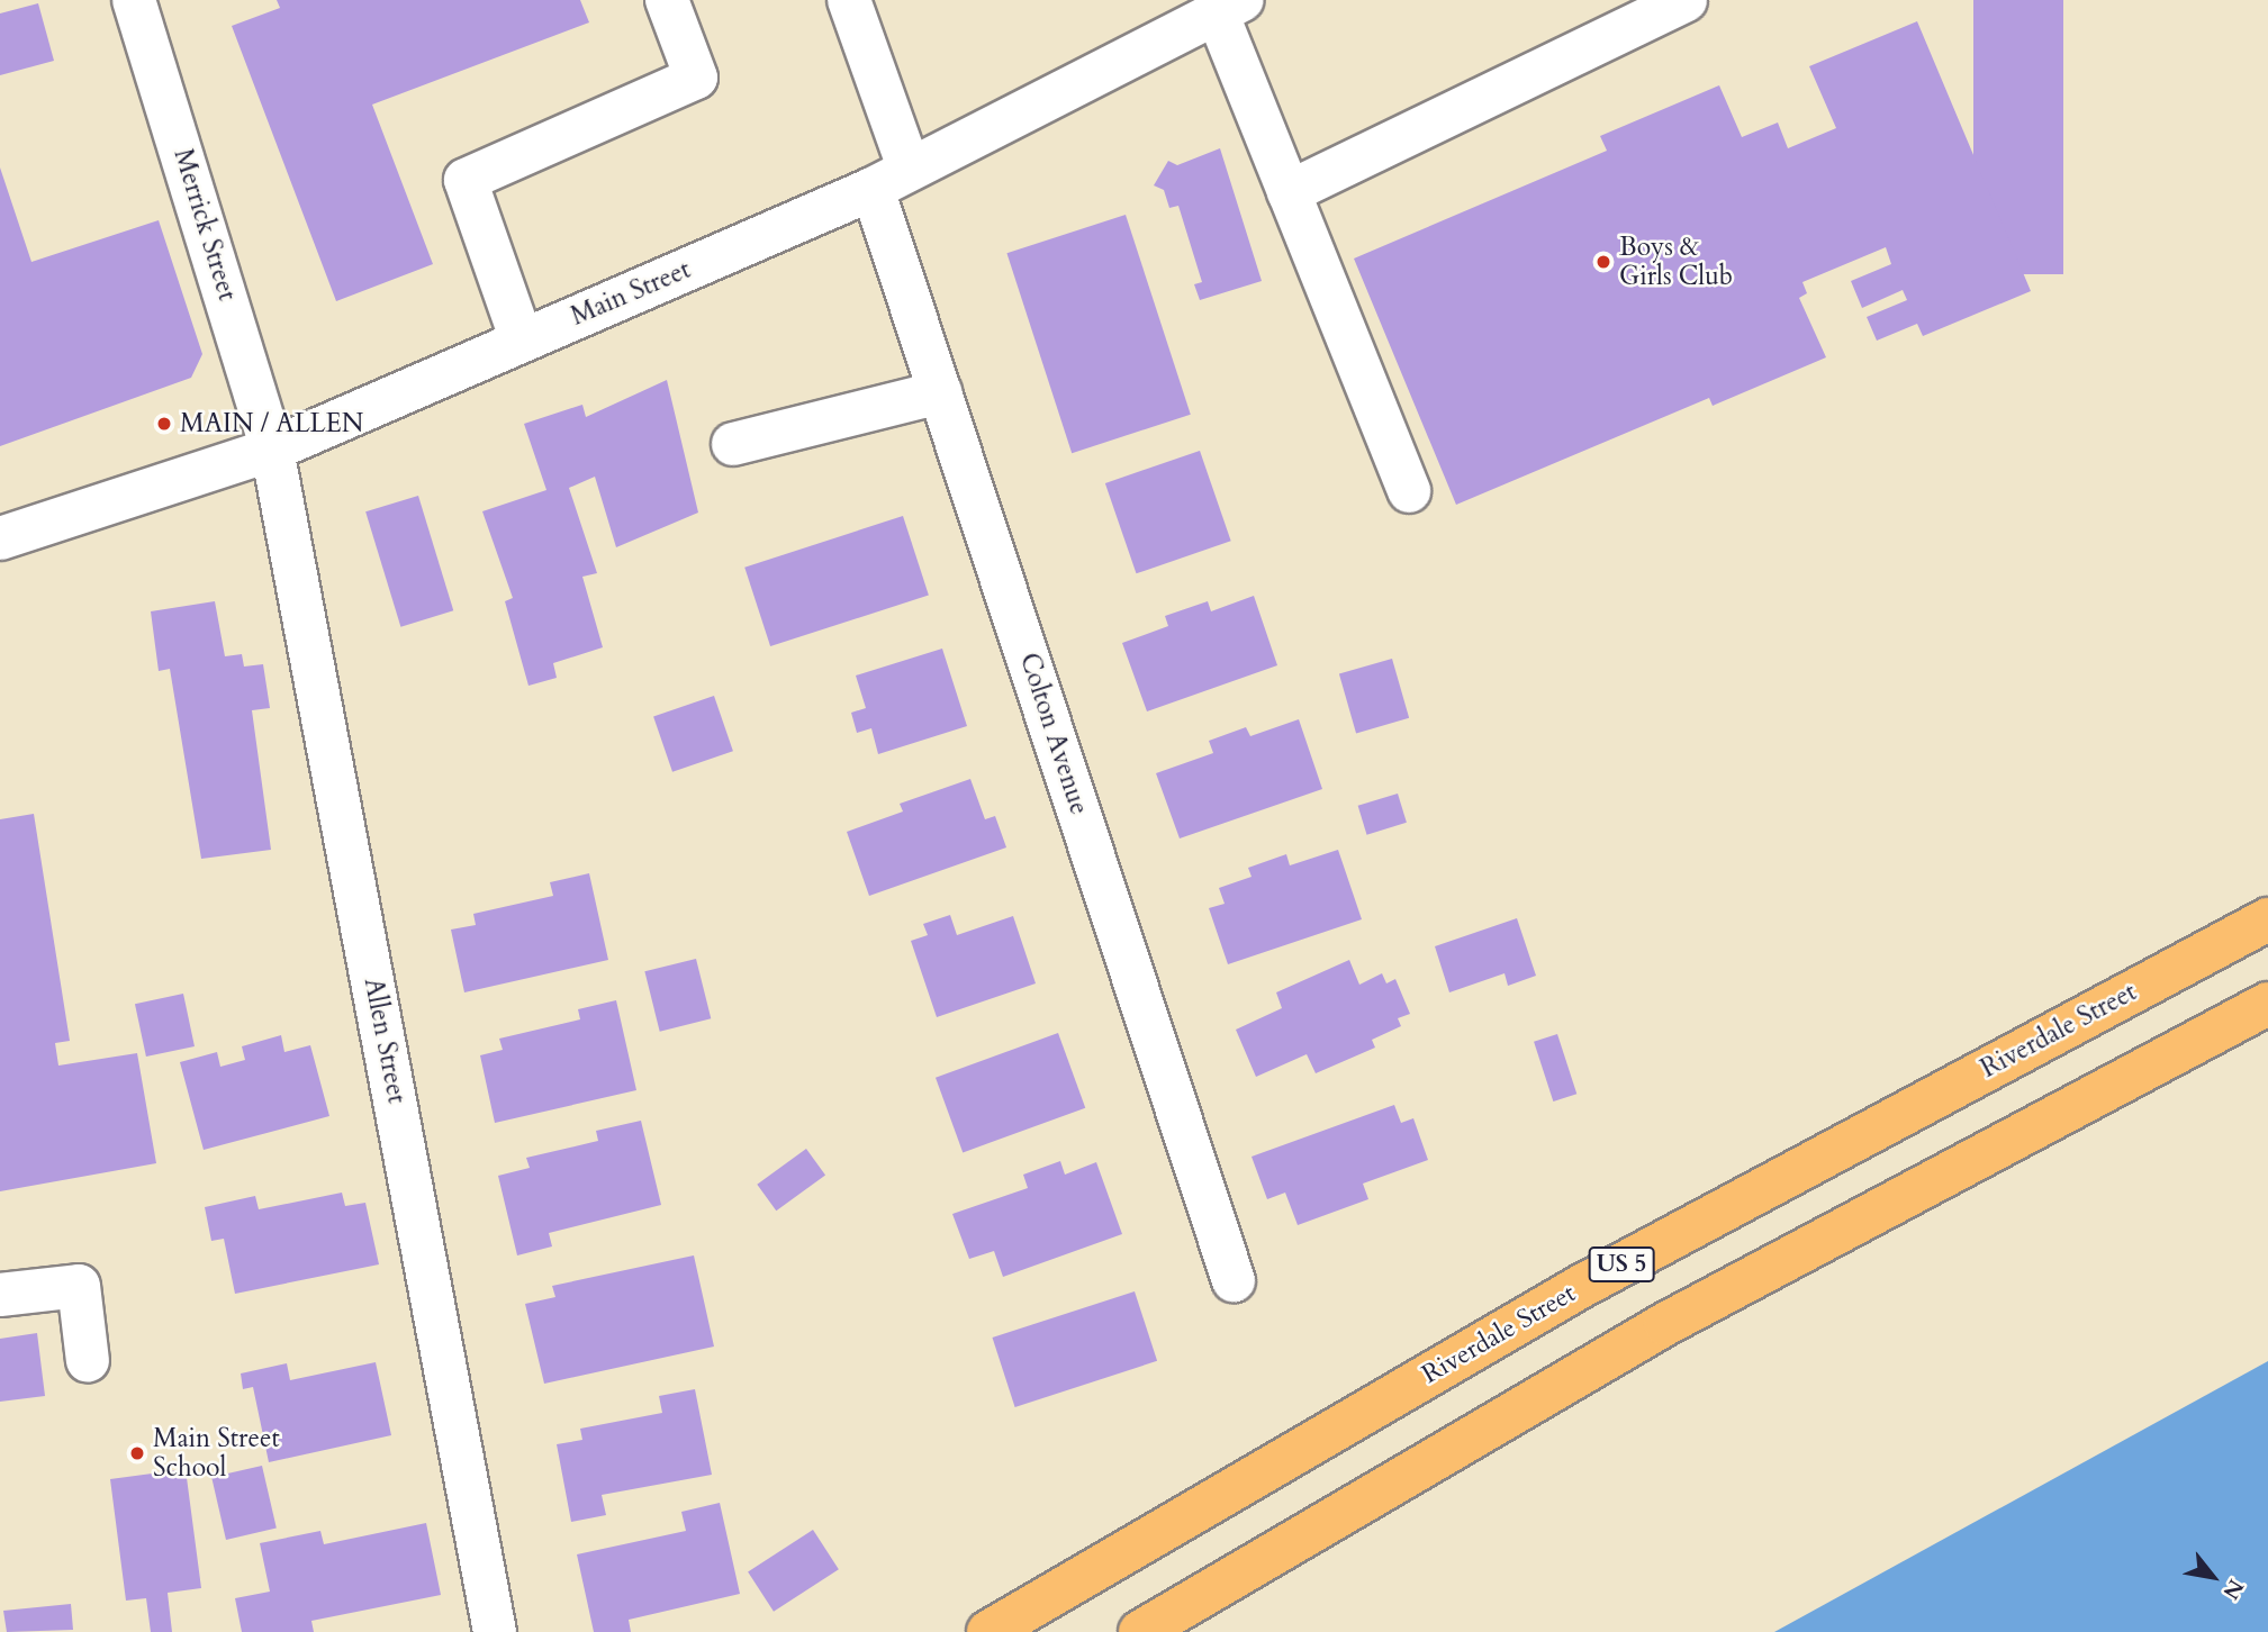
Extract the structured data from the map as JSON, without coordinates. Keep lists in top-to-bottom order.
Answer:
{
  "streets": {
    "highway": ["Riverdale Street", "US 5"],
    "street": [
      "Merrick Street",
      "Main Street",
      "Colton Avenue",
      "Allen Street"
    ]
  },
  "crossings": [
    ["Merrick Street", "Main Street"],
    ["Merrick Street", "Allen Street"],
    ["Main Street", "Colton Avenue"],
    ["Main Street", "Allen Street"]
  ],
  "places": ["Boys & Girls Club", "MAIN / ALLEN", "Main Street School"],
  "north": "bottom right"
}
